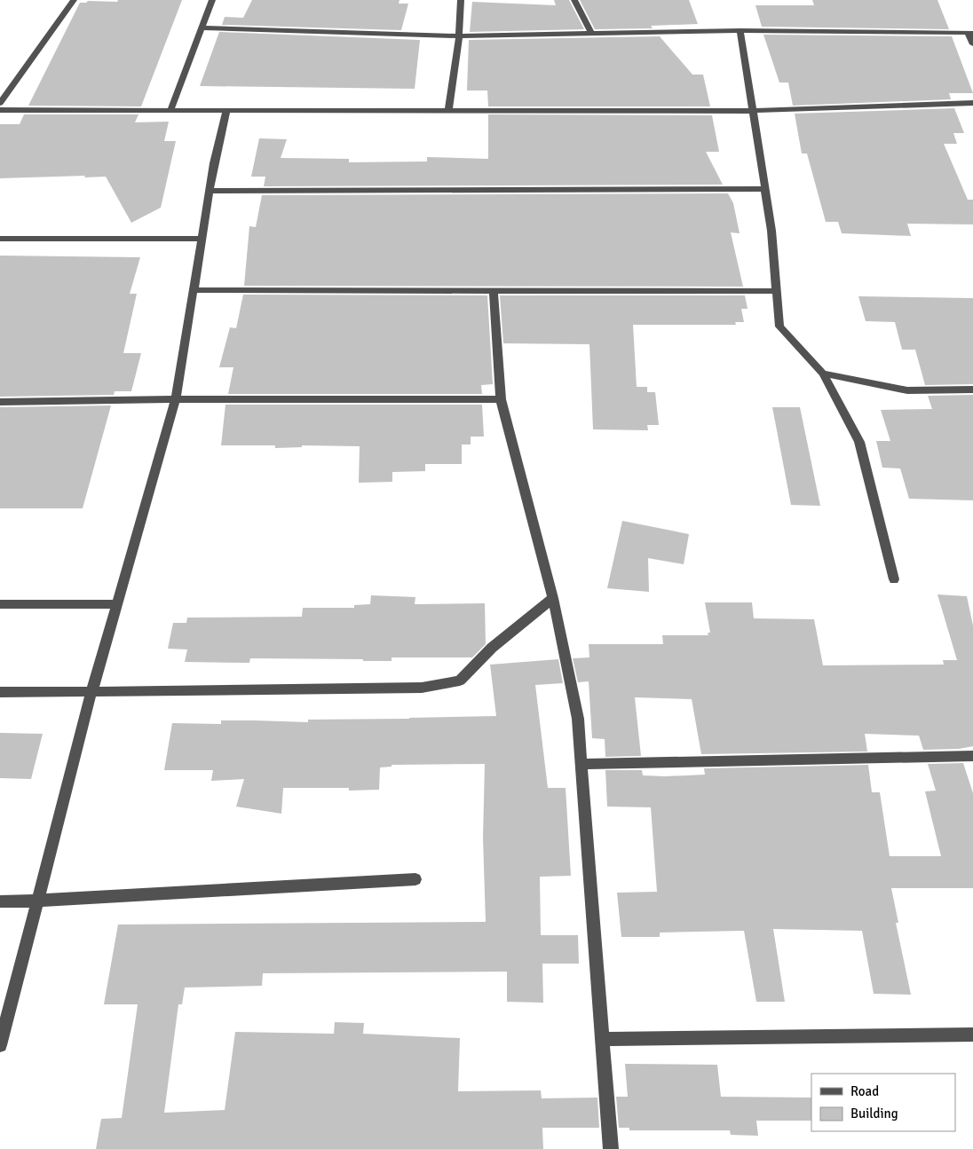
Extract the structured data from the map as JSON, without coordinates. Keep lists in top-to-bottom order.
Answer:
{
  "legend": ["Road", "Building"]
}
